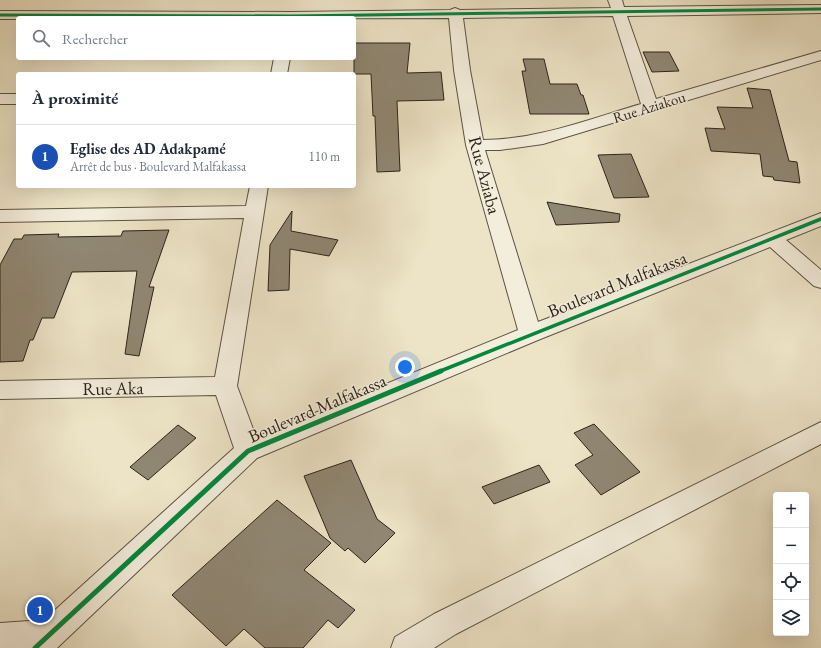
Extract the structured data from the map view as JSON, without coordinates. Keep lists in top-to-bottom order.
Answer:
{
  "streets": {
    "street": [
      "Rue Aziakou",
      "Rue Aziaba",
      "Boulevard Malfakassa",
      "Rue Aka"
    ]
  },
  "crossings": [
    ["Rue Aziakou", "Rue Aziaba"],
    ["Rue Aziaba", "Boulevard Malfakassa"]
  ],
  "page": {
    "search": "Rechercher",
    "heading": "À proximité",
    "list": [
      {
        "mark": "1",
        "name": "Eglise des AD Adakpamé",
        "note": "Arrêt de bus · Boulevard Malfakassa",
        "value": "110 m"
      }
    ],
    "map_buttons": ["+", "−"],
    "pins": "1"
  }
}
